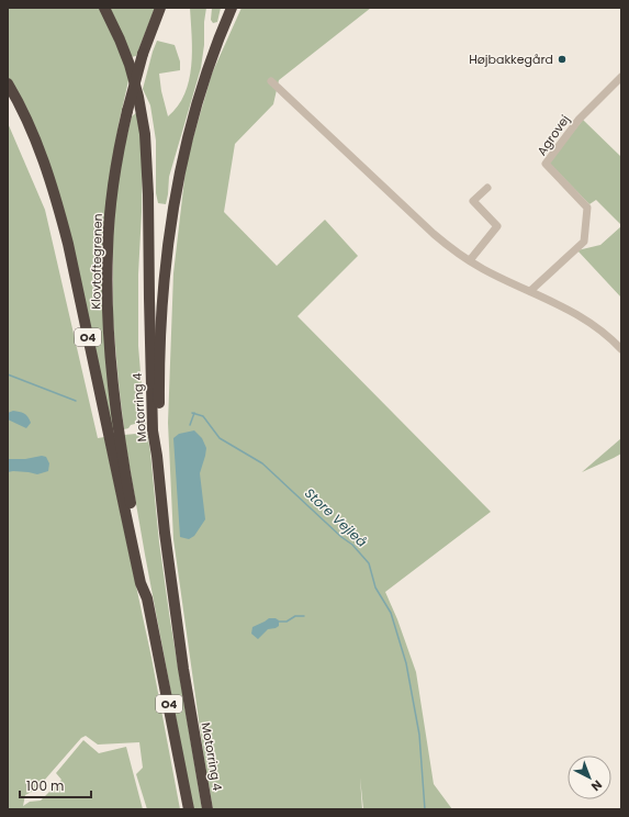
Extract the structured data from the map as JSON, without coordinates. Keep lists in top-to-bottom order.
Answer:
{
  "streets": {
    "highway": ["Klovtoftegrenen", "O4", "Motorring 4"],
    "street": ["Agrovej"]
  },
  "crossings": [
    ["Klovtoftegrenen", "O4"]
  ],
  "water": ["Store Vejleå"],
  "places": ["Højbakkegård"],
  "scale_bar": "100 m",
  "north": "bottom right"
}
